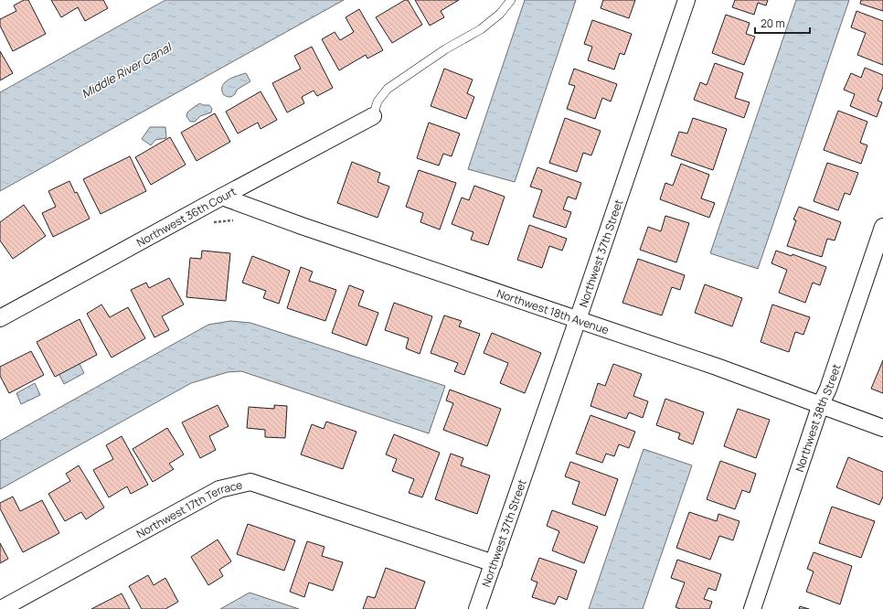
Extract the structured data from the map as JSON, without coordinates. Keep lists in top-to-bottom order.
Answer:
{
  "streets": {
    "street": [
      "Northwest 36th Court",
      "Northwest 37th Street",
      "Northwest 18th Avenue",
      "Northwest 38th Street",
      "Northwest 17th Terrace"
    ]
  },
  "crossings": [
    ["Northwest 36th Court", "Northwest 18th Avenue"],
    ["Northwest 37th Street", "Northwest 18th Avenue"],
    ["Northwest 37th Street", "Northwest 17th Terrace"],
    ["Northwest 18th Avenue", "Northwest 38th Street"]
  ],
  "water": ["Middle River Canal"],
  "scale_bar": "20 m"
}
